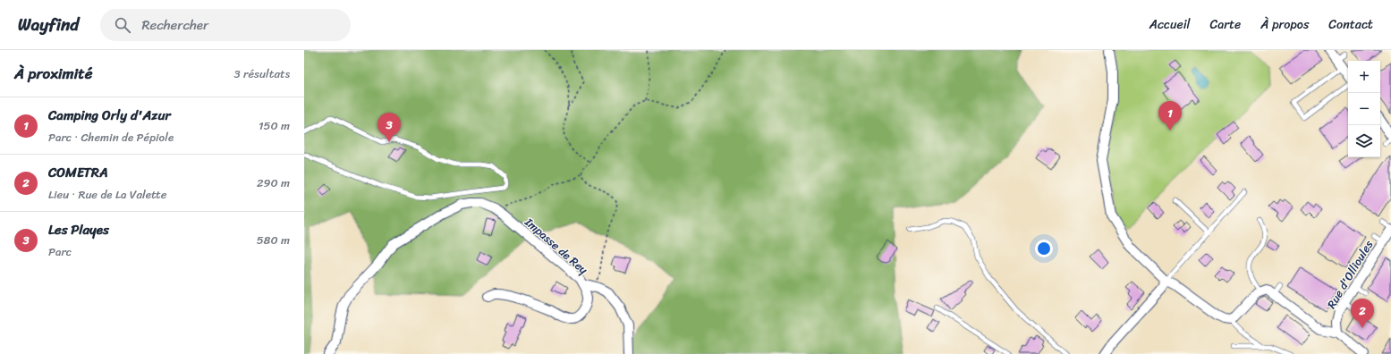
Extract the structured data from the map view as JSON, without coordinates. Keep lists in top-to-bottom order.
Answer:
{
  "streets": {
    "street": ["Impasse de Rey", "Rue d'Ollioules"]
  },
  "page": {
    "header": "Wayfind",
    "search": "Rechercher",
    "nav": [
      "Accueil",
      "Carte",
      "À propos",
      "Contact"
    ],
    "heading": ["À proximité", "3 résultats"],
    "map_buttons": ["+", "−"],
    "list": [
      {
        "mark": "1",
        "name": "Camping Orly d'Azur",
        "note": "Parc · Chemin de Pépiole",
        "value": "150 m"
      },
      {
        "mark": "2",
        "name": "COMETRA",
        "note": "Lieu · Rue de La Valette",
        "value": "290 m"
      },
      {
        "mark": "3",
        "name": "Les Playes",
        "note": "Parc",
        "value": "580 m"
      }
    ],
    "pins": ["1", "3", "2"]
  }
}
